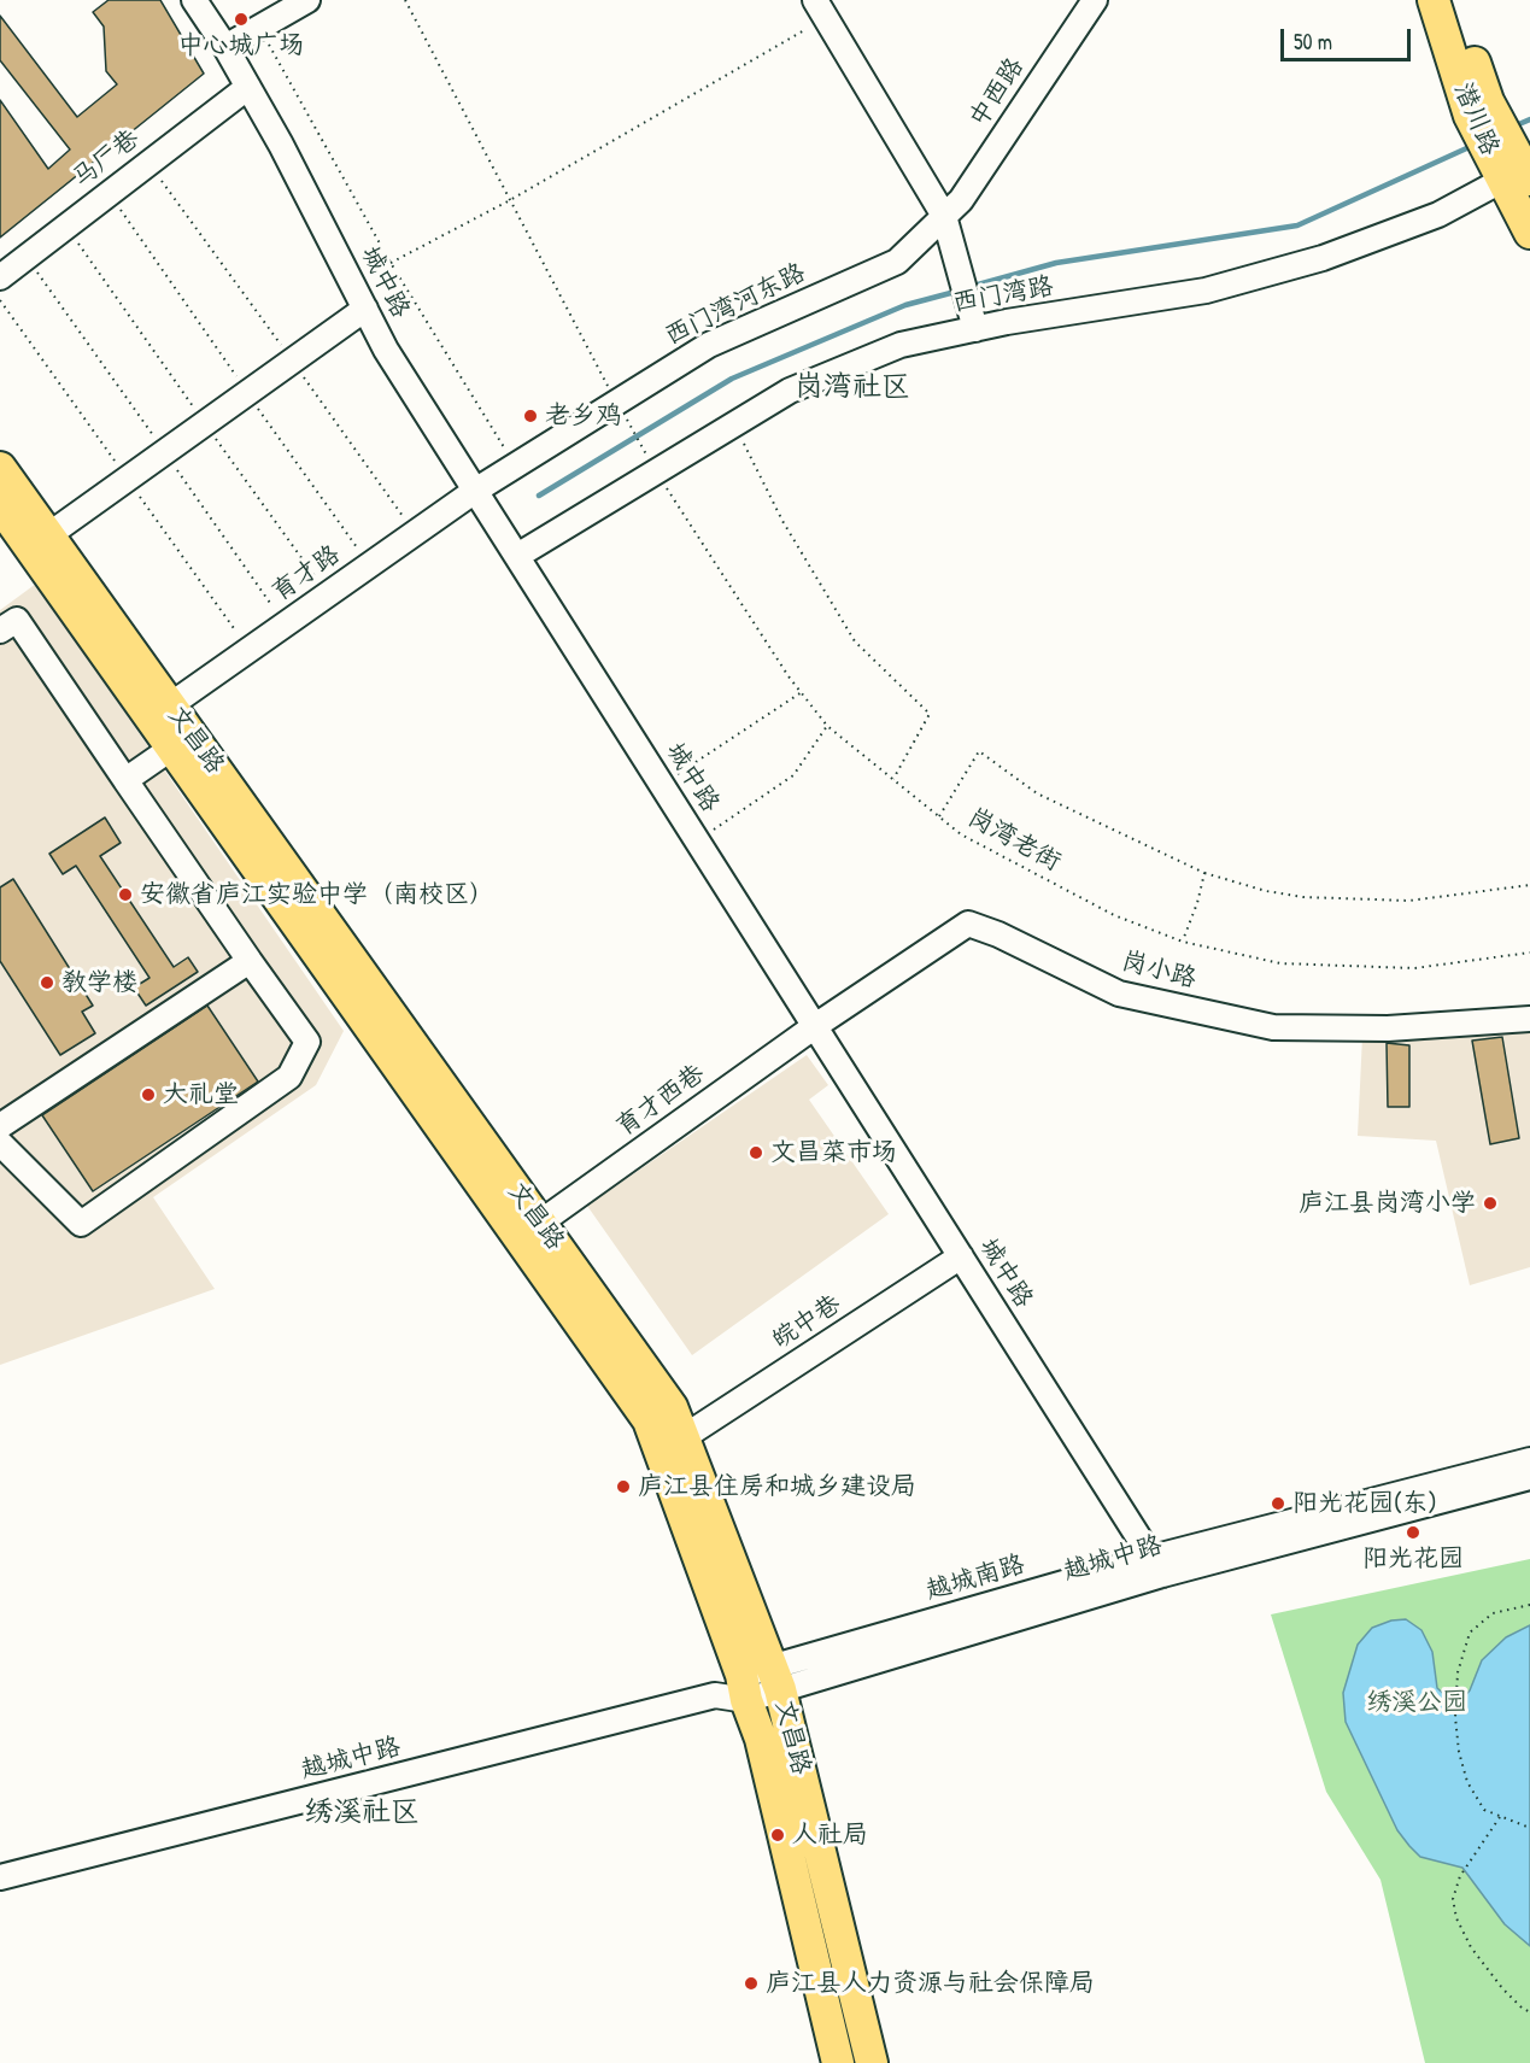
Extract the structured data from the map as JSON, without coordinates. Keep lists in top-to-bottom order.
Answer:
{
  "streets": {
    "main road": ["潜川路", "文昌路"],
    "street": [
      "中西路",
      "马厂巷",
      "城中路",
      "西门湾路",
      "西门湾河东路",
      "育才路",
      "岗小路",
      "育才西巷",
      "皖中巷",
      "越城中路"
    ],
    "path": ["岗湾老街"]
  },
  "crossings": [
    ["中西路", "西门湾河东路"],
    ["潜川路", "西门湾路"],
    ["马厂巷", "城中路"],
    ["城中路", "西门湾路"],
    ["城中路", "西门湾河东路"],
    ["城中路", "育才路"],
    ["城中路", "岗小路"],
    ["城中路", "育才西巷"],
    ["城中路", "皖中巷"],
    ["城中路", "越城中路"],
    ["西门湾路", "岗湾老街"],
    ["西门湾河东路", "育才路"],
    ["西门湾河东路", "岗湾老街"],
    ["育才路", "文昌路"],
    ["文昌路", "育才西巷"],
    ["文昌路", "皖中巷"],
    ["文昌路", "越城中路"],
    ["岗小路", "育才西巷"]
  ],
  "districts": ["岗湾社区", "绣溪社区"],
  "parks": ["绣溪公园"],
  "places": [
    "中心城广场",
    "老乡鸡",
    "安徽省庐江实验中学（南校区）",
    "教学楼",
    "大礼堂",
    "文昌菜市场",
    "庐江县岗湾小学",
    "庐江县住房和城乡建设局",
    "阳光花园(东)",
    "阳光花园",
    "人社局",
    "庐江县人力资源与社会保障局"
  ],
  "scale_bar": "50 m"
}
